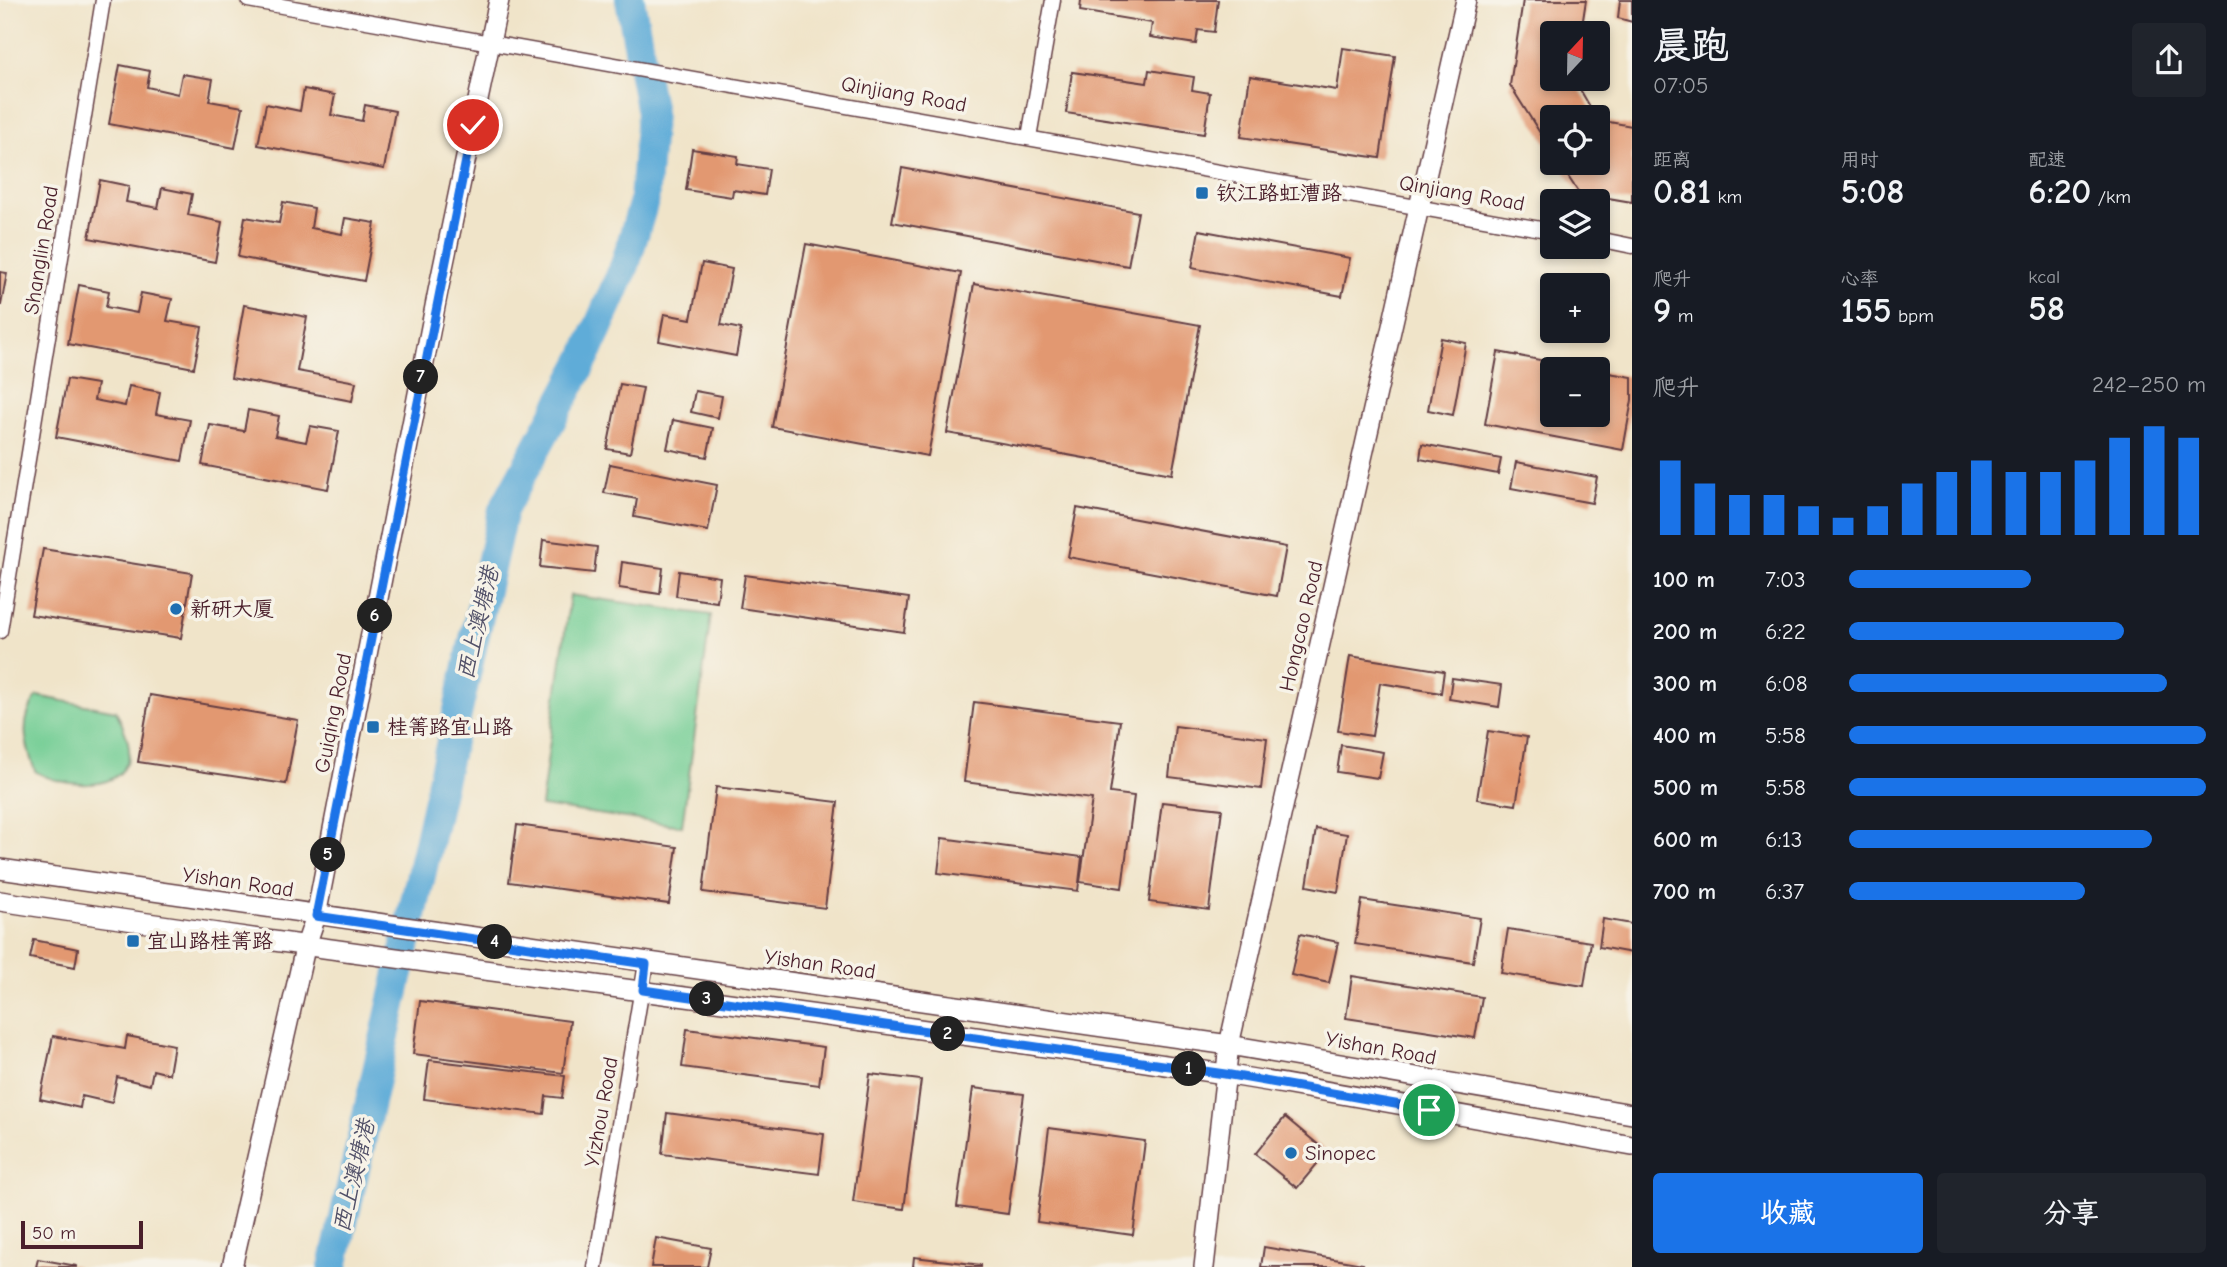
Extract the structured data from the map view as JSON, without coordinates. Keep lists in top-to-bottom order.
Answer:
{
  "streets": {
    "main road": ["Hongcao Road", "Guiqing Road", "Yishan Road"],
    "street": ["Qinjiang Road", "Shanglin Road", "Yizhou Road"]
  },
  "crossings": [
    ["Qinjiang Road", "Hongcao Road"],
    ["Qinjiang Road", "Guiqing Road"],
    ["Hongcao Road", "Yishan Road"],
    ["Guiqing Road", "Yishan Road"],
    ["Yishan Road", "Yizhou Road"]
  ],
  "water": ["西上澳塘港"],
  "places": {
    "transit": ["钦江路虹漕路", "桂箐路宜山路", "宜山路桂箐路"],
    "other": ["新研大厦", "Sinopec"]
  },
  "scale_bar": "50 m",
  "north": "top",
  "page": {
    "heading": ["晨跑", "07:05"],
    "map_buttons": ["+", "−"],
    "stats": [
      ["距离", "0.81 km"],
      ["用时", "5:08"],
      ["配速", "6:20 /km"],
      ["爬升", "9 m"],
      ["心率", "155 bpm"],
      ["kcal", "58"]
    ],
    "chart": ["爬升", "242–250 m"],
    "pins": [
      "7",
      "6",
      "5",
      "4",
      "3",
      "2",
      "1"
    ],
    "list": [
      {
        "name": "100 m",
        "note": "7:03"
      },
      {
        "name": "200 m",
        "note": "6:22"
      },
      {
        "name": "300 m",
        "note": "6:08"
      },
      {
        "name": "400 m",
        "note": "5:58"
      },
      {
        "name": "500 m",
        "note": "5:58"
      },
      {
        "name": "600 m",
        "note": "6:13"
      },
      {
        "name": "700 m",
        "note": "6:37"
      }
    ],
    "buttons": ["收藏", "分享"],
    "scale": "50 m"
  }
}
